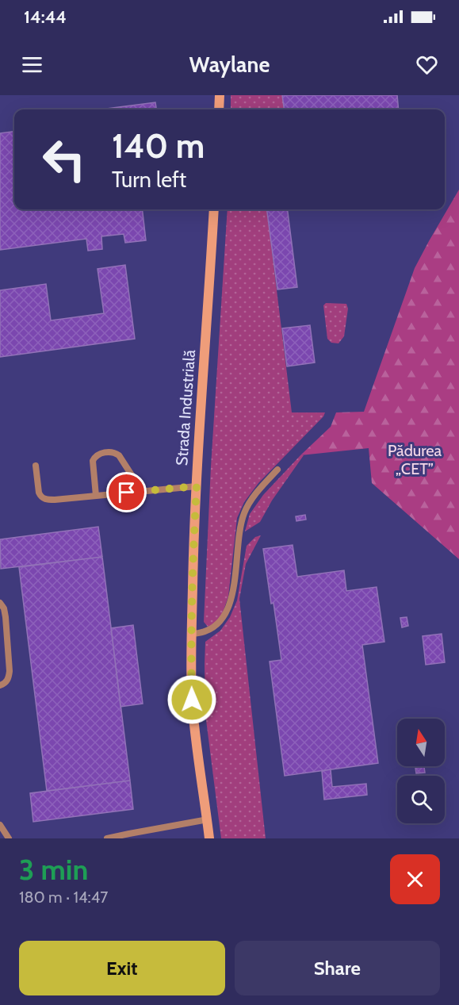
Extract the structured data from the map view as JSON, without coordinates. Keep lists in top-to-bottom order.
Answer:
{
  "streets": {
    "street": ["Strada Industrială"]
  },
  "parks": ["Pădurea „CET”"],
  "north": "top",
  "page": {
    "status": "14:44",
    "header": "Waylane",
    "turn": ["140 m", "Turn left"],
    "heading": ["3 min", "180 m · 14:47"],
    "buttons": ["Exit", "Share"]
  }
}
